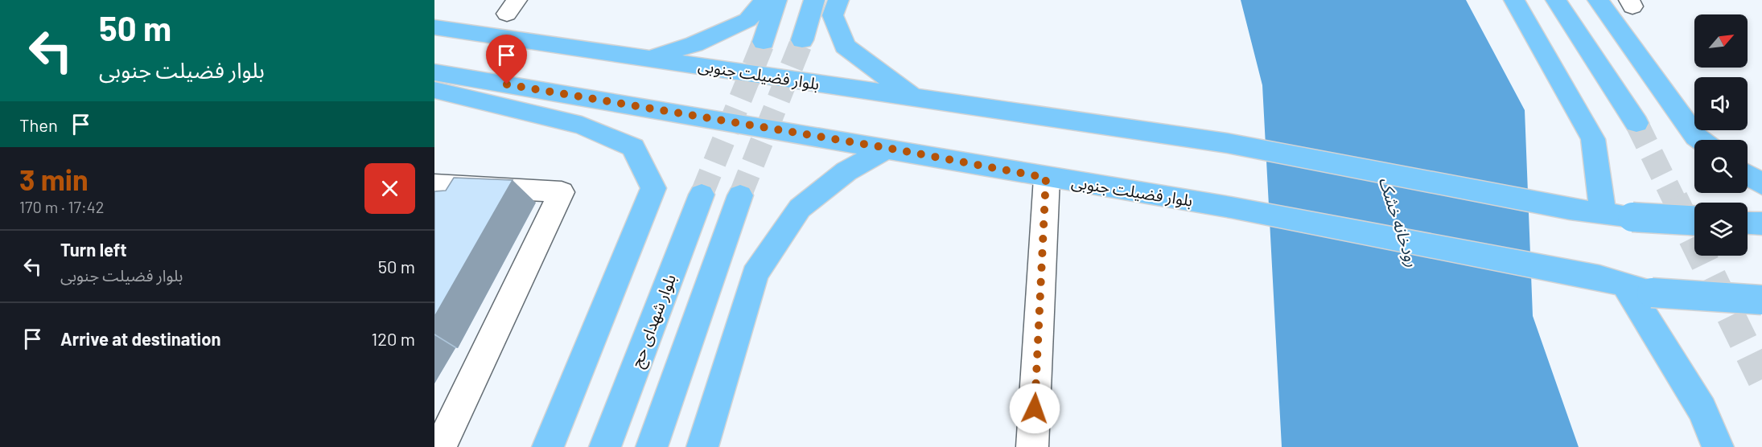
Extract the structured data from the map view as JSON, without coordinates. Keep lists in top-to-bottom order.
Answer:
{
  "streets": {
    "main road": ["بلوار فضیلت جنوبی", "بلوار شهدای حج"]
  },
  "water": ["رودخانه خشک"],
  "north": "top right",
  "page": {
    "turn": ["50 m", "بلوار فضیلت جنوبی"],
    "then": "Then",
    "heading": ["3 min", "170 m · 17:42"],
    "list": [
      {
        "name": "Turn left",
        "note": "بلوار فضیلت جنوبی",
        "value": "50 m"
      },
      {
        "name": "Arrive at destination",
        "value": "120 m"
      }
    ]
  }
}
